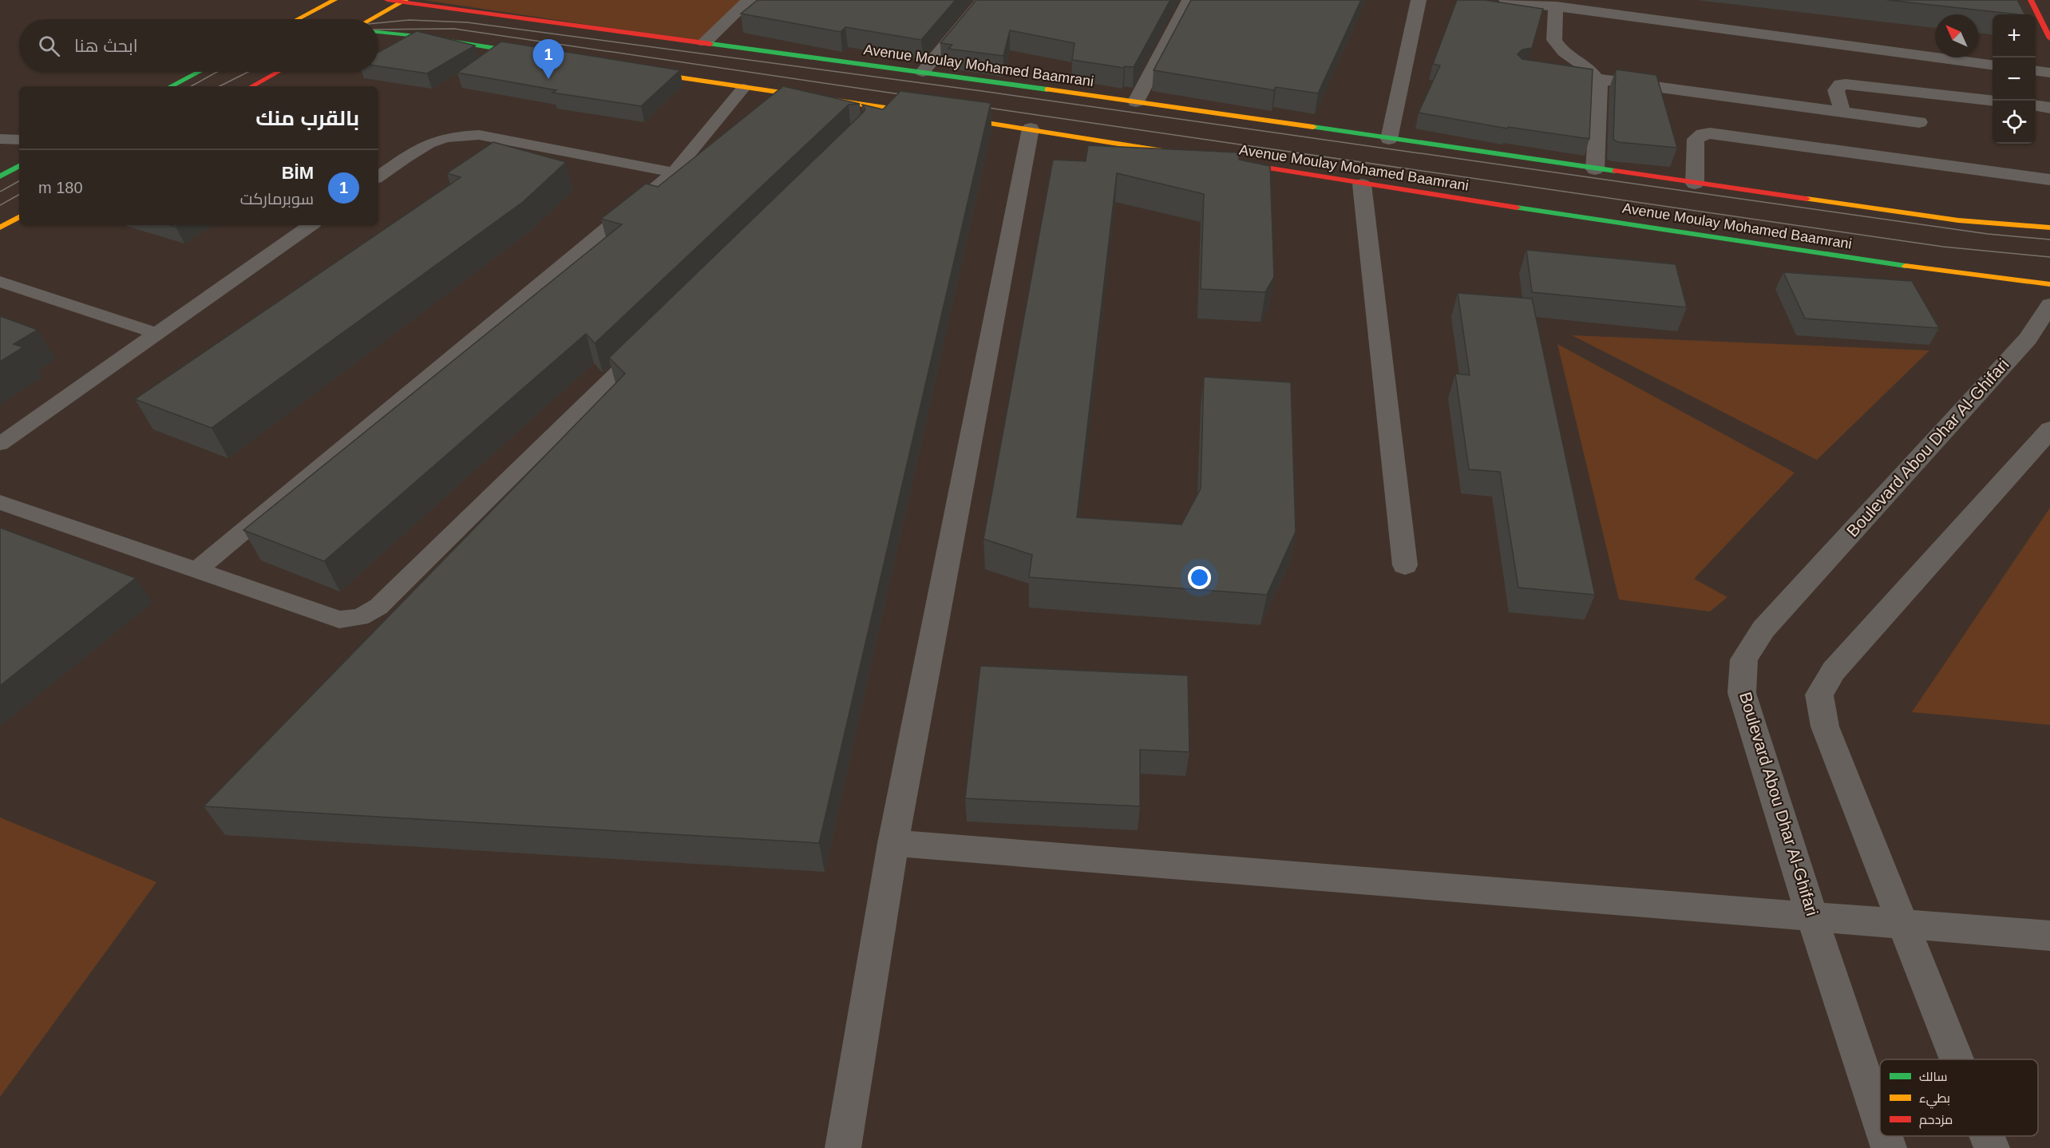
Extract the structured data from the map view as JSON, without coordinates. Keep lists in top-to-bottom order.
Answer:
{
  "streets": {
    "street": ["Avenue Moulay Mohamed Baamrani", "Boulevard Abou Dhar Al-Ghifari"]
  },
  "legend": ["سالك", "بطيء", "مزدحم"],
  "north": "top left",
  "page": {
    "map_buttons": ["+", "−"],
    "search": "ابحث هنا",
    "pins": "1",
    "heading": "بالقرب منك",
    "list": [
      {
        "mark": "1",
        "name": "BİM",
        "note": "سوبرماركت",
        "value": "180 m"
      }
    ]
  }
}
